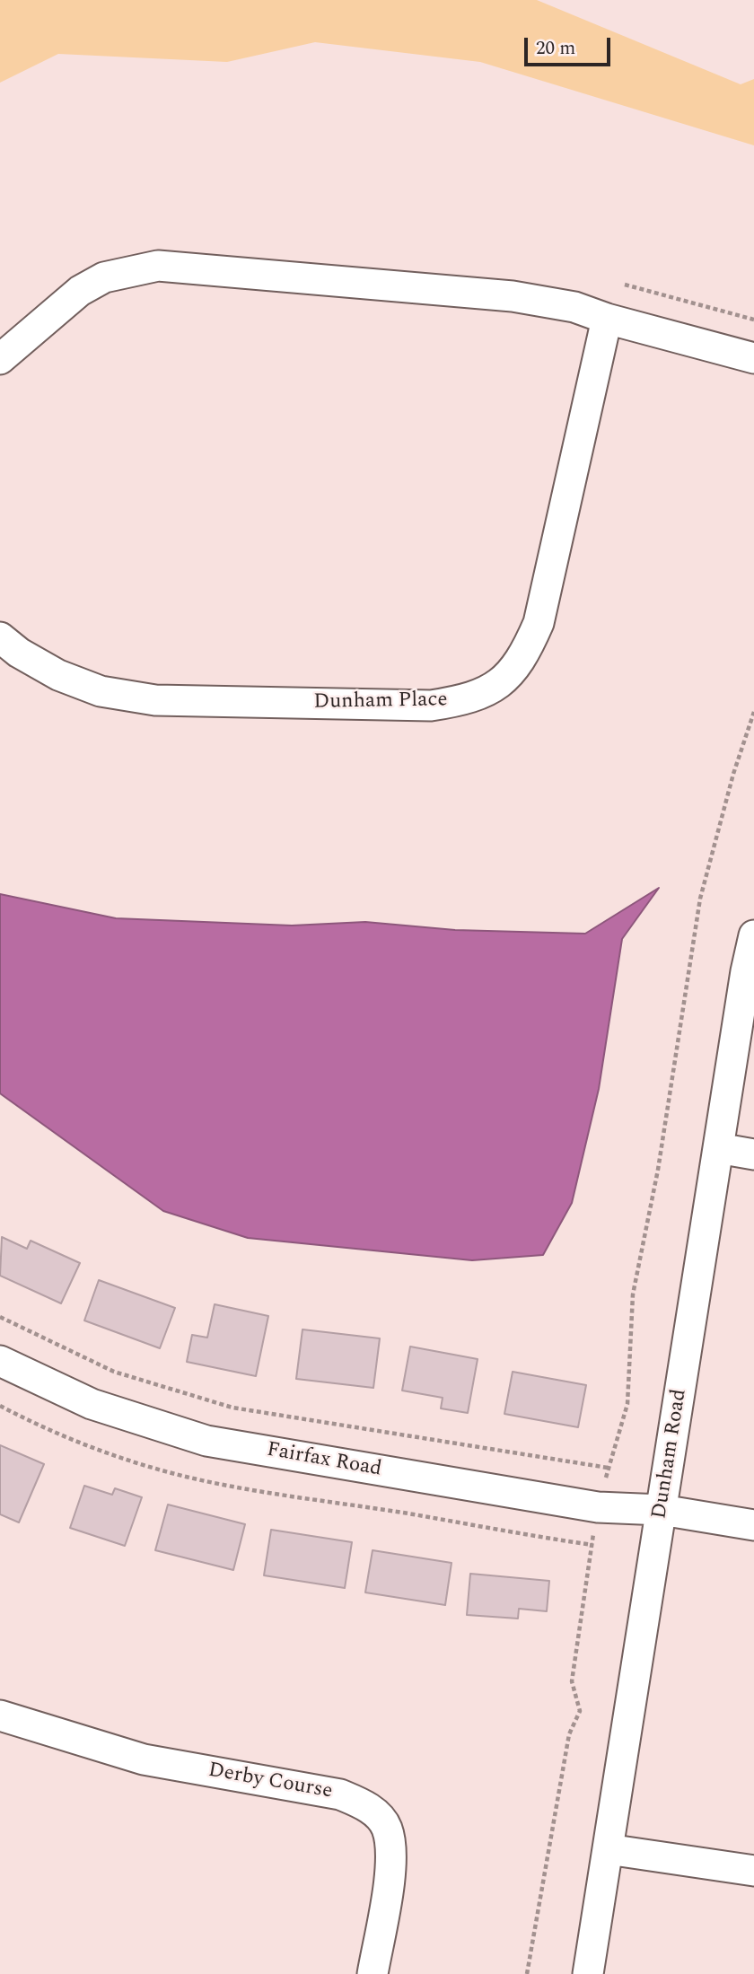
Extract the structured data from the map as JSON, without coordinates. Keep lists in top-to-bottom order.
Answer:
{
  "streets": {
    "street": [
      "Dunham Place",
      "Dunham Road",
      "Fairfax Road",
      "Derby Course"
    ]
  },
  "crossings": [
    ["Dunham Road", "Fairfax Road"]
  ],
  "scale_bar": "20 m"
}
